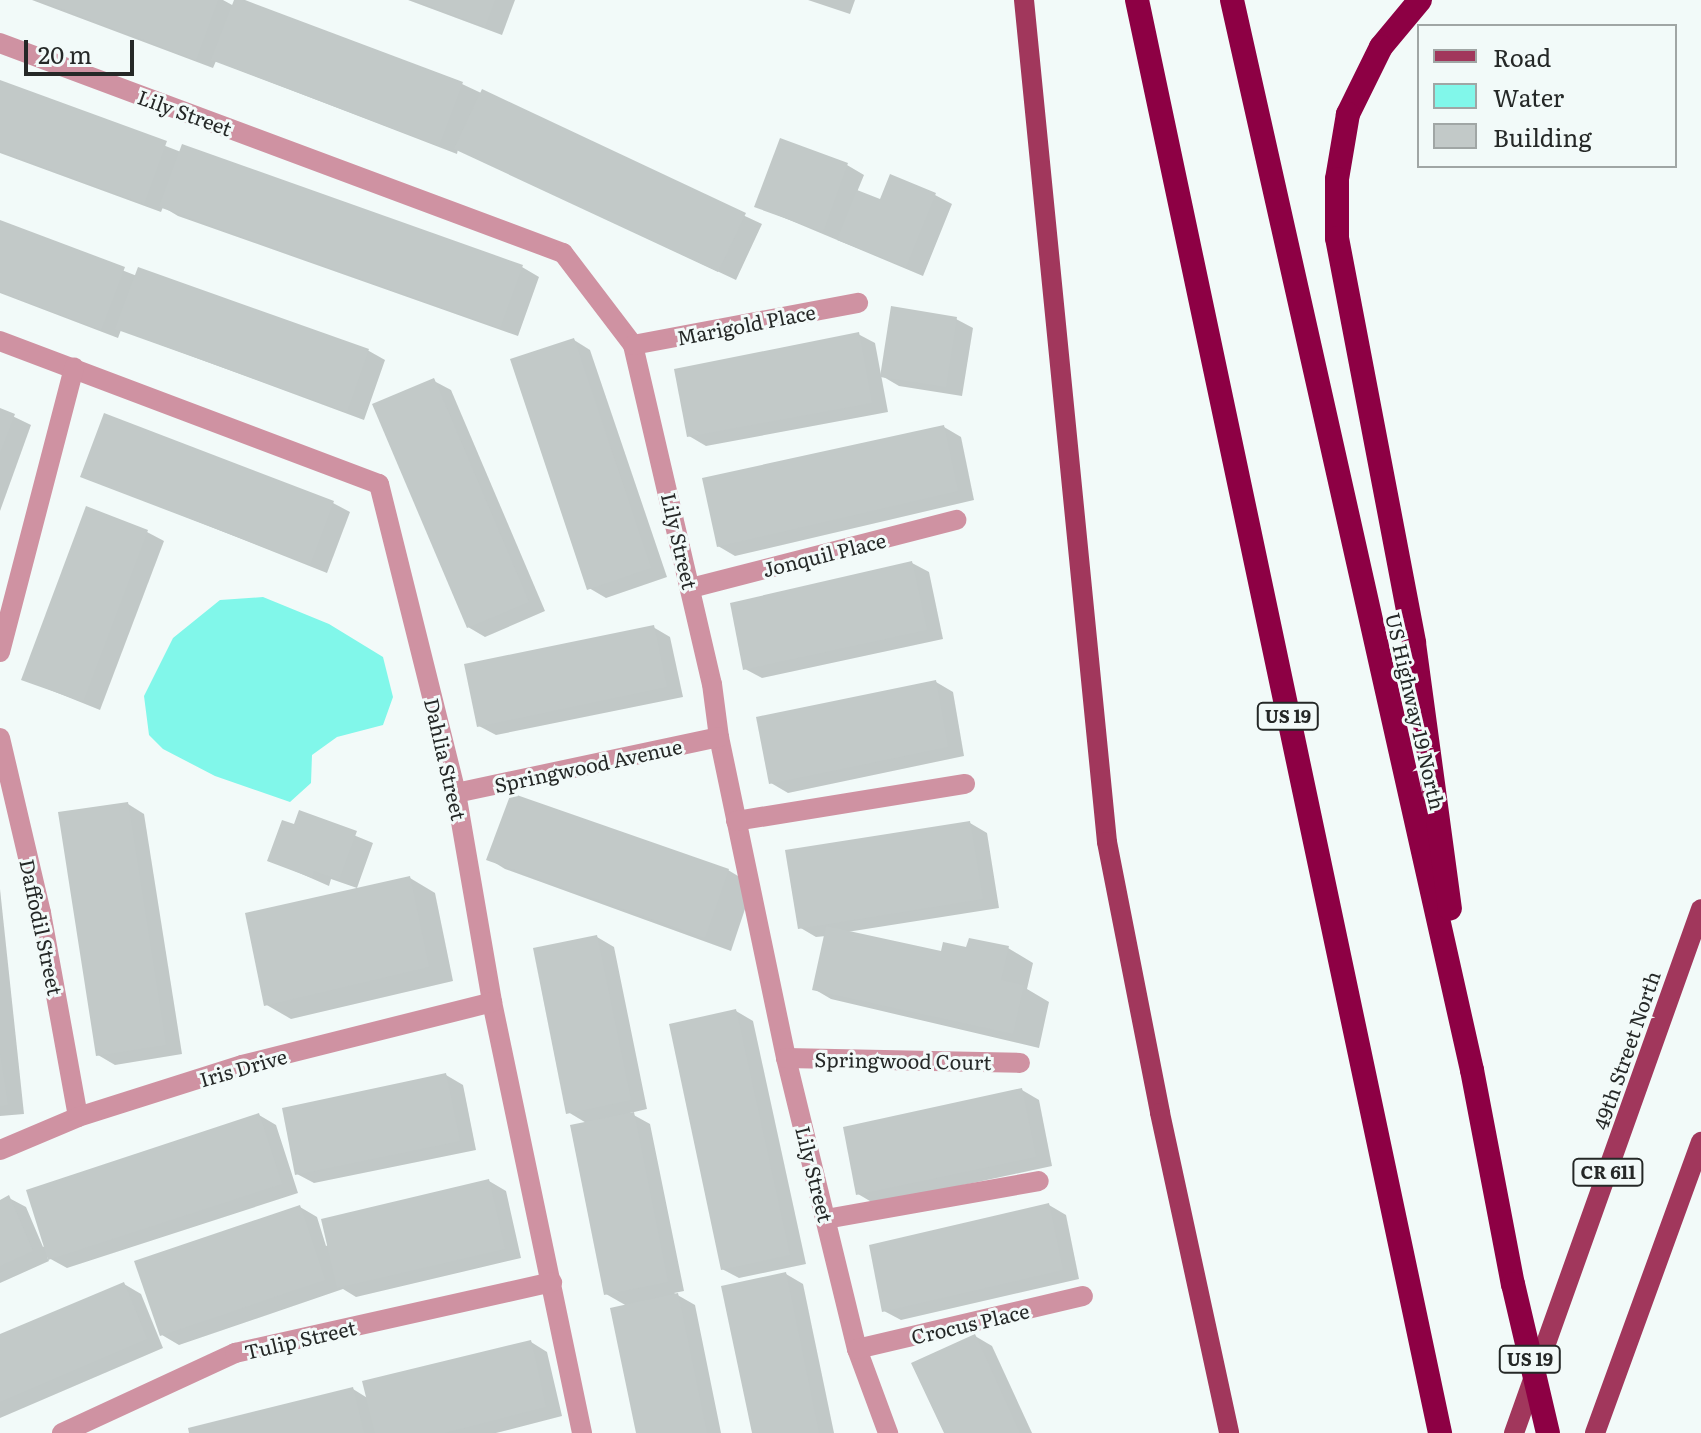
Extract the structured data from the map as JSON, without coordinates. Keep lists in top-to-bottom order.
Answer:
{
  "streets": {
    "highway": ["US Highway 19 North", "US 19"],
    "main road": ["49th Street North", "CR 611"],
    "street": [
      "Lily Street",
      "Marigold Place",
      "Jonquil Place",
      "Dahlia Street",
      "Springwood Avenue",
      "Daffodil Street",
      "Springwood Court",
      "Iris Drive",
      "Crocus Place",
      "Tulip Street"
    ]
  },
  "crossings": [
    ["Lily Street", "Marigold Place"],
    ["Lily Street", "Jonquil Place"],
    ["Lily Street", "Springwood Avenue"],
    ["Lily Street", "Springwood Court"],
    ["Lily Street", "Crocus Place"],
    ["Dahlia Street", "Springwood Avenue"],
    ["Dahlia Street", "Iris Drive"],
    ["Dahlia Street", "Tulip Street"],
    ["Daffodil Street", "Iris Drive"]
  ],
  "legend": ["Road", "Water", "Building"],
  "scale_bar": "20 m"
}
